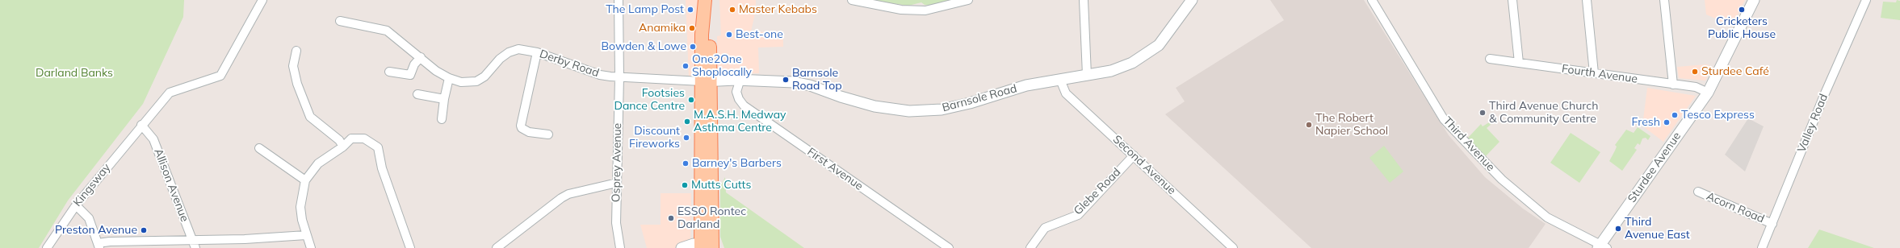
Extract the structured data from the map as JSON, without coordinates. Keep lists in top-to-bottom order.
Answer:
{
  "streets": {
    "street": [
      "Derby Road",
      "Fourth Avenue",
      "Barnsole Road",
      "Valley Road",
      "Third Avenue",
      "Osprey Avenue",
      "Second Avenue",
      "Sturdee Avenue",
      "First Avenue",
      "Kingsway",
      "Allison Avenue",
      "Glebe Road",
      "Acorn Road"
    ]
  },
  "crossings": [
    ["Derby Road", "Barnsole Road"],
    ["Derby Road", "Osprey Avenue"],
    ["Fourth Avenue", "Sturdee Avenue"],
    ["Barnsole Road", "Second Avenue"],
    ["Barnsole Road", "First Avenue"],
    ["Valley Road", "Acorn Road"],
    ["Third Avenue", "Sturdee Avenue"],
    ["Second Avenue", "Glebe Road"],
    ["Kingsway", "Allison Avenue"]
  ],
  "parks": ["Darland Banks"],
  "places": [
    "The Lamp Post",
    "Master Kebabs",
    "Cricketers Public House",
    "Anamika",
    "Best-one",
    "Bowden & Lowe",
    "One2One Shoplocally",
    "Sturdee Café",
    "Barnsole Road Top",
    "Footsies Dance Centre",
    "Third Avenue Church & Community Centre",
    "Tesco Express",
    "M.A.S.H. Medway Asthma Centre",
    "Fresh",
    "The Robert Napier School",
    "Discount Fireworks",
    "Barney's Barbers",
    "Mutts Cutts",
    "ESSO Rontec Darland",
    "Third Avenue East",
    "Preston Avenue"
  ]
}
